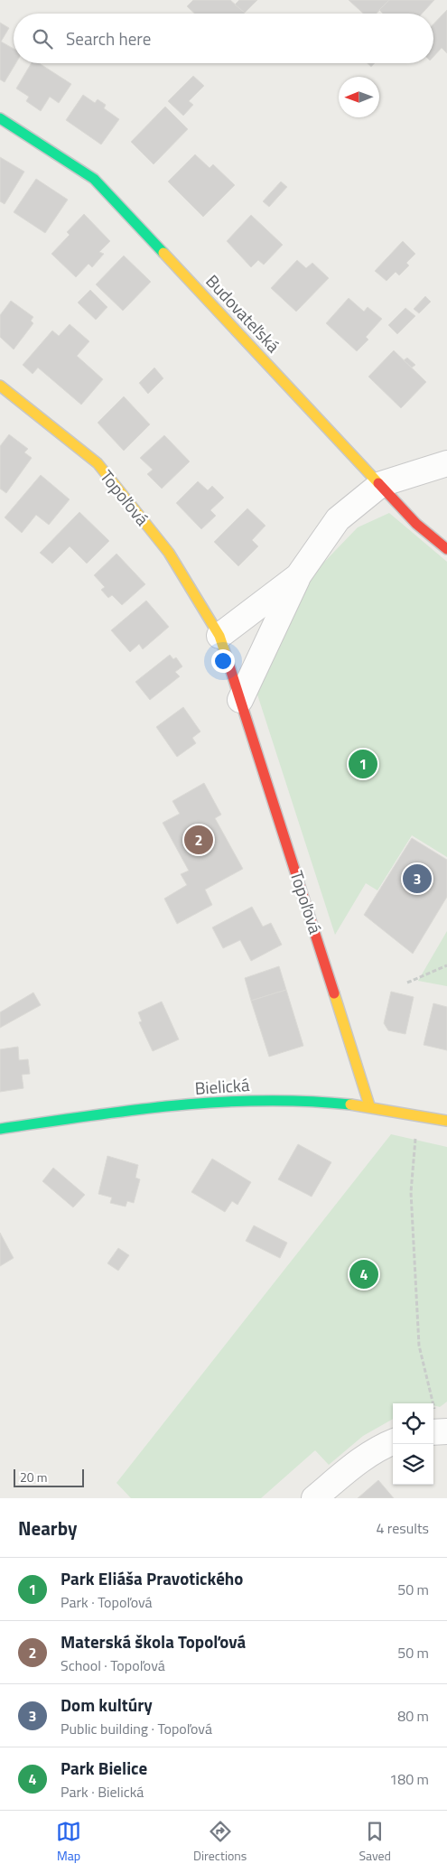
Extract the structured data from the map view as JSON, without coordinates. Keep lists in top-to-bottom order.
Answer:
{
  "streets": {
    "street": ["Budovateľská", "Topoľová", "Bielická"]
  },
  "crossings": [
    ["Topoľová", "Bielická"]
  ],
  "scale_bar": "20 m",
  "north": "left",
  "page": {
    "search": "Search here",
    "pins": [
      "1",
      "2",
      "3",
      "4"
    ],
    "scale": "20 m",
    "heading": ["Nearby", "4 results"],
    "list": [
      {
        "mark": "1",
        "name": "Park Eliáša Pravotického",
        "note": "Park · Topoľová",
        "value": "50 m"
      },
      {
        "mark": "2",
        "name": "Materská škola Topoľová",
        "note": "School · Topoľová",
        "value": "50 m"
      },
      {
        "mark": "3",
        "name": "Dom kultúry",
        "note": "Public building · Topoľová",
        "value": "80 m"
      },
      {
        "mark": "4",
        "name": "Park Bielice",
        "note": "Park · Bielická",
        "value": "180 m"
      }
    ],
    "nav": ["Map", "Directions", "Saved"]
  }
}
